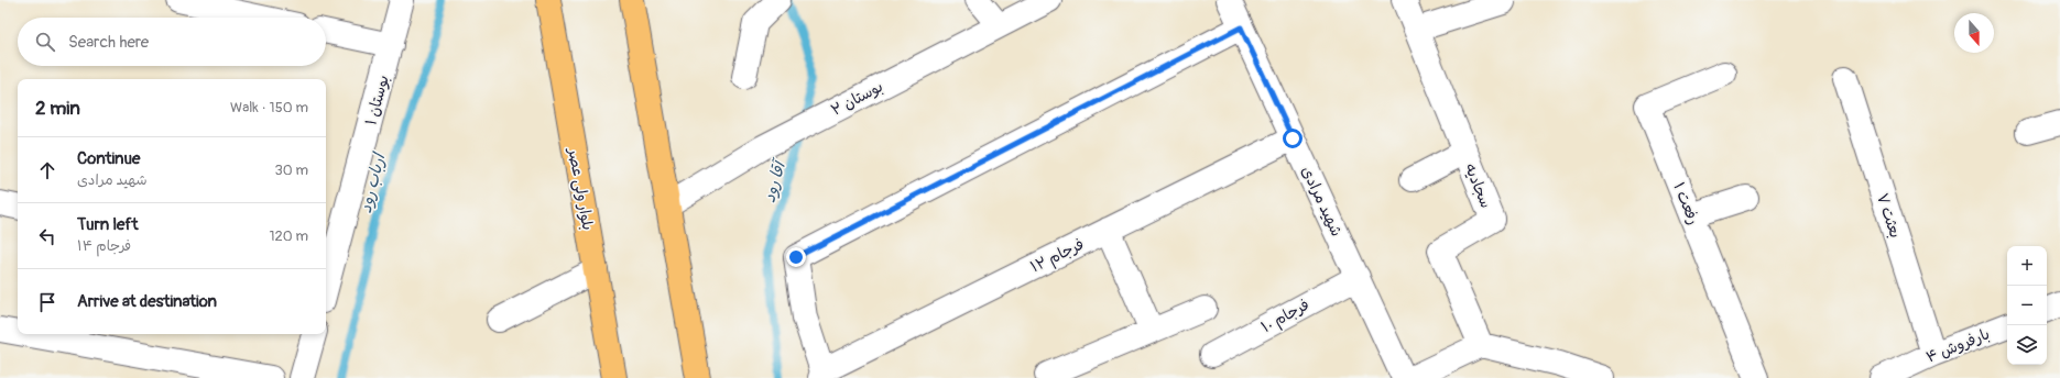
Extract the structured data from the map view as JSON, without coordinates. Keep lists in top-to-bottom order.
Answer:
{
  "streets": {
    "main road": ["بلوار ولی عصر"],
    "street": [
      "بوستان ۲",
      "بوستان ۱",
      "سجادیه",
      "شهید مرادی",
      "رفعت ۱",
      "بعثت ۷",
      "فرجام ۱۲",
      "فرجام ۱۰",
      "بارفروش ۴"
    ]
  },
  "crossings": [
    ["شهید مرادی", "فرجام ۱۲"],
    ["شهید مرادی", "فرجام ۱۰"],
    ["بعثت ۷", "بارفروش ۴"]
  ],
  "water": ["آقا رود", "ارباب رود"],
  "north": "bottom",
  "page": {
    "search": "Search here",
    "heading": ["2 min", "Walk · 150 m"],
    "list": [
      ["Continue", "شهید مرادی", "30 m"],
      ["Turn left", "فرجام ۱۴", "120 m"],
      "Arrive at destination"
    ],
    "map_buttons": ["+", "−"]
  }
}
